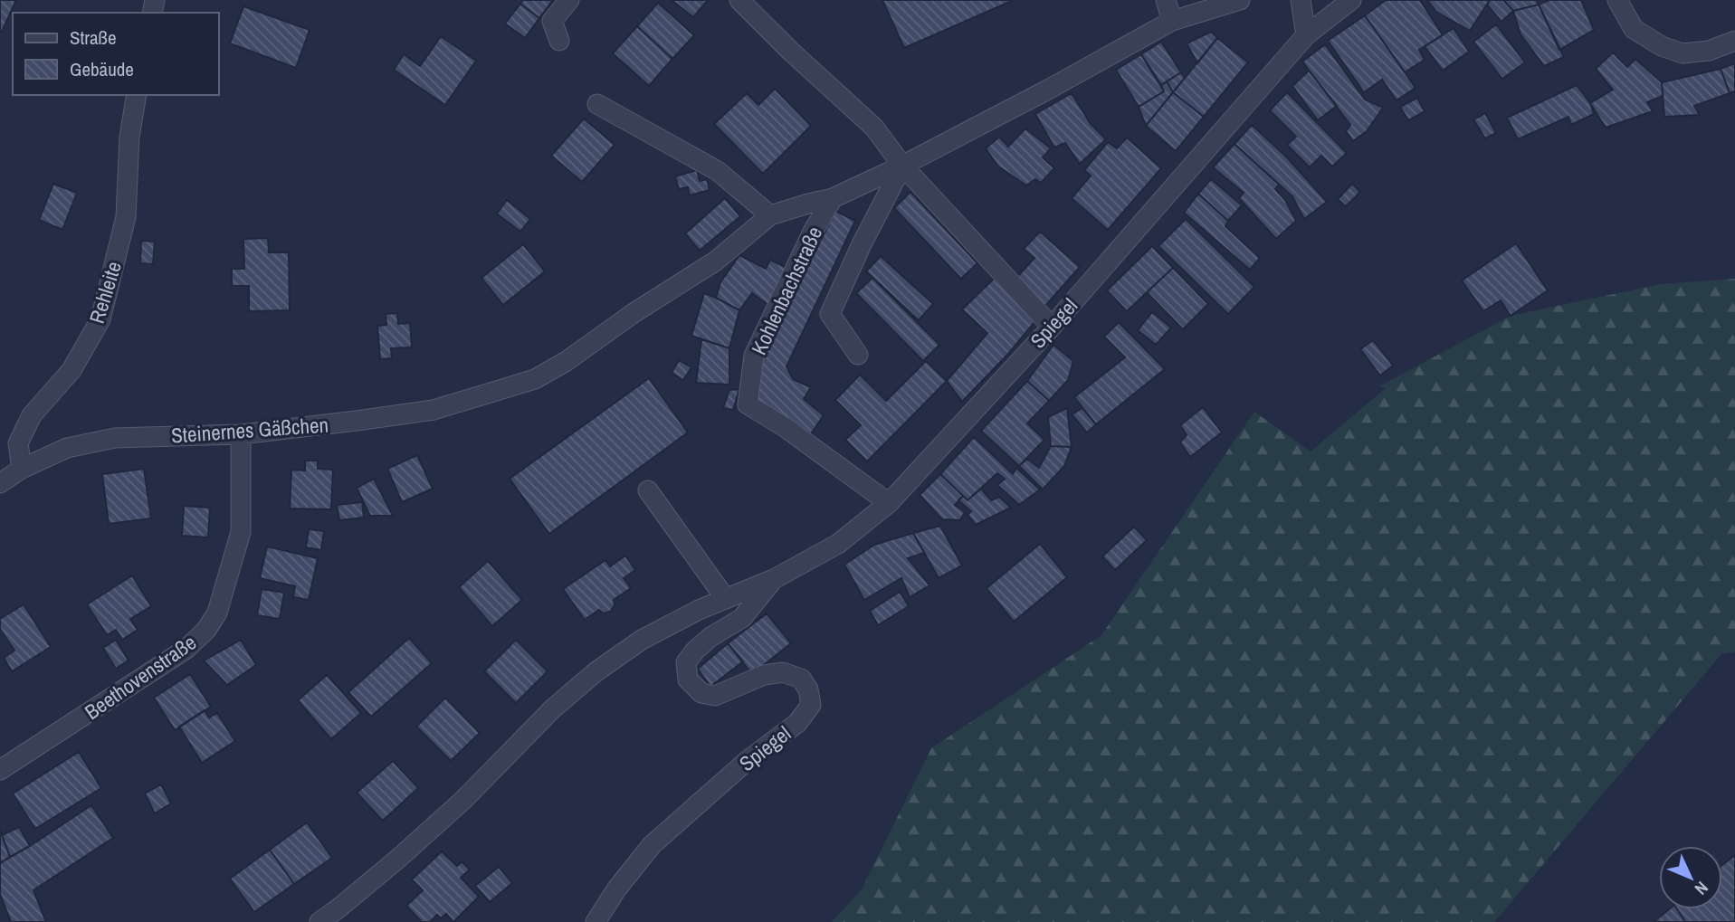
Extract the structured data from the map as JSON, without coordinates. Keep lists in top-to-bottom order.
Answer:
{
  "streets": {
    "street": [
      "Kohlenbachstraße",
      "Rehleite",
      "Spiegel",
      "Steinernes Gäßchen",
      "Beethovenstraße"
    ]
  },
  "crossings": [
    ["Kohlenbachstraße", "Spiegel"],
    ["Kohlenbachstraße", "Steinernes Gäßchen"],
    ["Rehleite", "Steinernes Gäßchen"],
    ["Steinernes Gäßchen", "Beethovenstraße"]
  ],
  "legend": ["Straße", "Gebäude"],
  "north": "bottom right"
}
